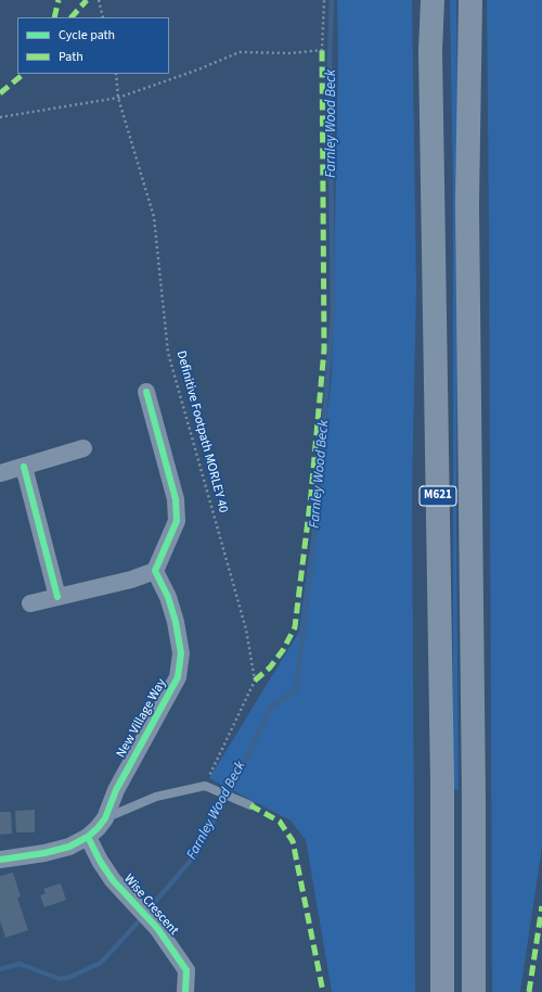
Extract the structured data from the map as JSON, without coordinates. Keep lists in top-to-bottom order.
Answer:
{
  "streets": {
    "highway": ["M621"],
    "street": ["New Village Way", "Wise Crescent"],
    "path": ["Definitive Footpath MORLEY 40"]
  },
  "crossings": [
    ["New Village Way", "Wise Crescent"]
  ],
  "water": ["Farnley Wood Beck"],
  "legend": ["Cycle path", "Path"]
}
